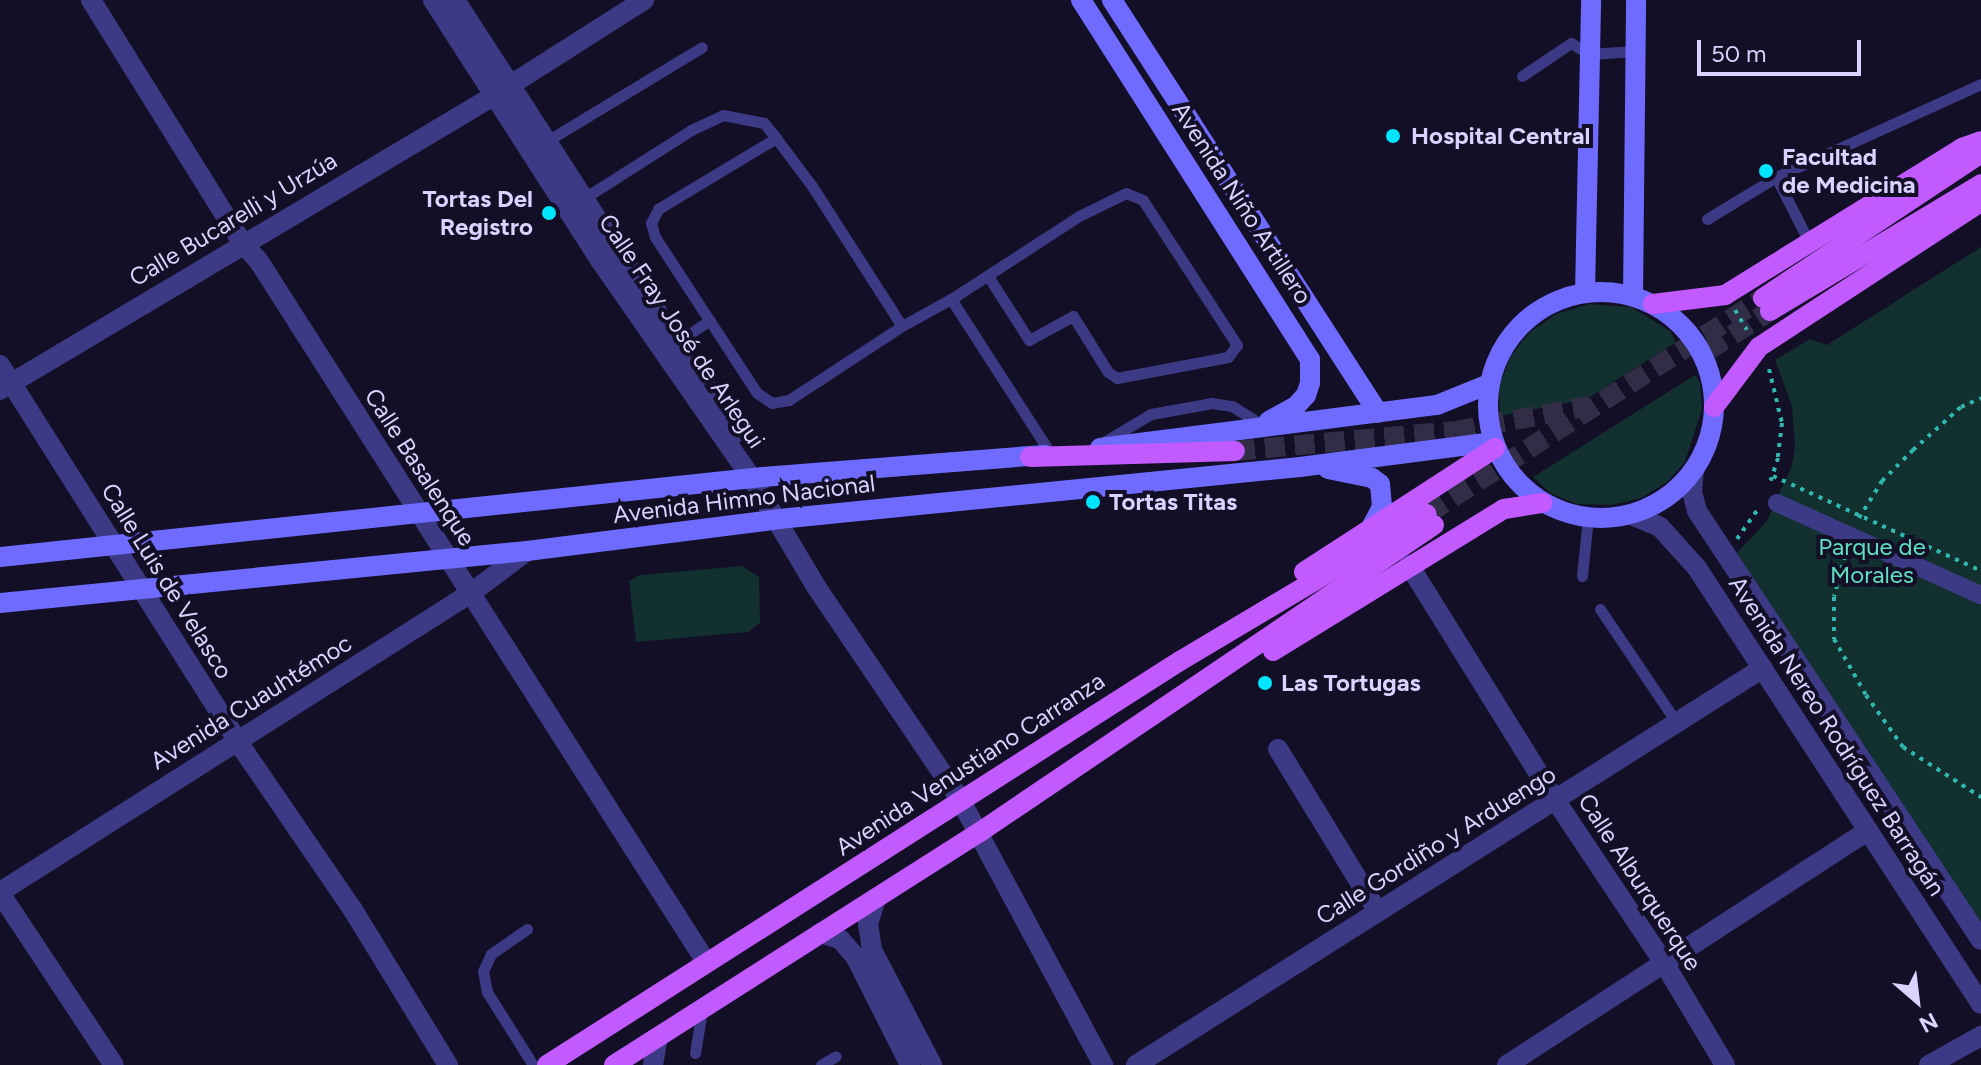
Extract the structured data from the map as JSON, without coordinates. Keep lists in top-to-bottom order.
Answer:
{
  "streets": {
    "main road": ["Avenida Niño Artillero", "Avenida Himno Nacional", "Avenida Venustiano Carranza"],
    "street": [
      "Calle Bucarelli y Urzúa",
      "Calle Fray José de Arlegui",
      "Calle Basalenque",
      "Calle Luis de Velasco",
      "Avenida Cuauhtémoc",
      "Avenida Nereo Rodríguez Barragán",
      "Calle Gordiño y Arduengo",
      "Calle Alburquerque"
    ]
  },
  "crossings": [
    ["Avenida Niño Artillero", "Avenida Himno Nacional"],
    ["Calle Bucarelli y Urzúa", "Calle Fray José de Arlegui"],
    ["Calle Bucarelli y Urzúa", "Calle Basalenque"],
    ["Calle Bucarelli y Urzúa", "Calle Luis de Velasco"],
    ["Calle Fray José de Arlegui", "Avenida Himno Nacional"],
    ["Calle Fray José de Arlegui", "Avenida Venustiano Carranza"],
    ["Calle Basalenque", "Avenida Himno Nacional"],
    ["Calle Basalenque", "Avenida Cuauhtémoc"],
    ["Calle Basalenque", "Avenida Venustiano Carranza"],
    ["Avenida Himno Nacional", "Calle Luis de Velasco"],
    ["Avenida Himno Nacional", "Avenida Cuauhtémoc"],
    ["Avenida Himno Nacional", "Avenida Nereo Rodríguez Barragán"],
    ["Calle Luis de Velasco", "Avenida Cuauhtémoc"],
    ["Avenida Nereo Rodríguez Barragán", "Calle Gordiño y Arduengo"],
    ["Calle Gordiño y Arduengo", "Calle Alburquerque"]
  ],
  "parks": ["Parque de Morales"],
  "places": [
    "Hospital Central",
    "Facultad de Medicina",
    "Tortas Del Registro",
    "Tortas Titas",
    "Las Tortugas"
  ],
  "scale_bar": "50 m",
  "north": "bottom right"
}
